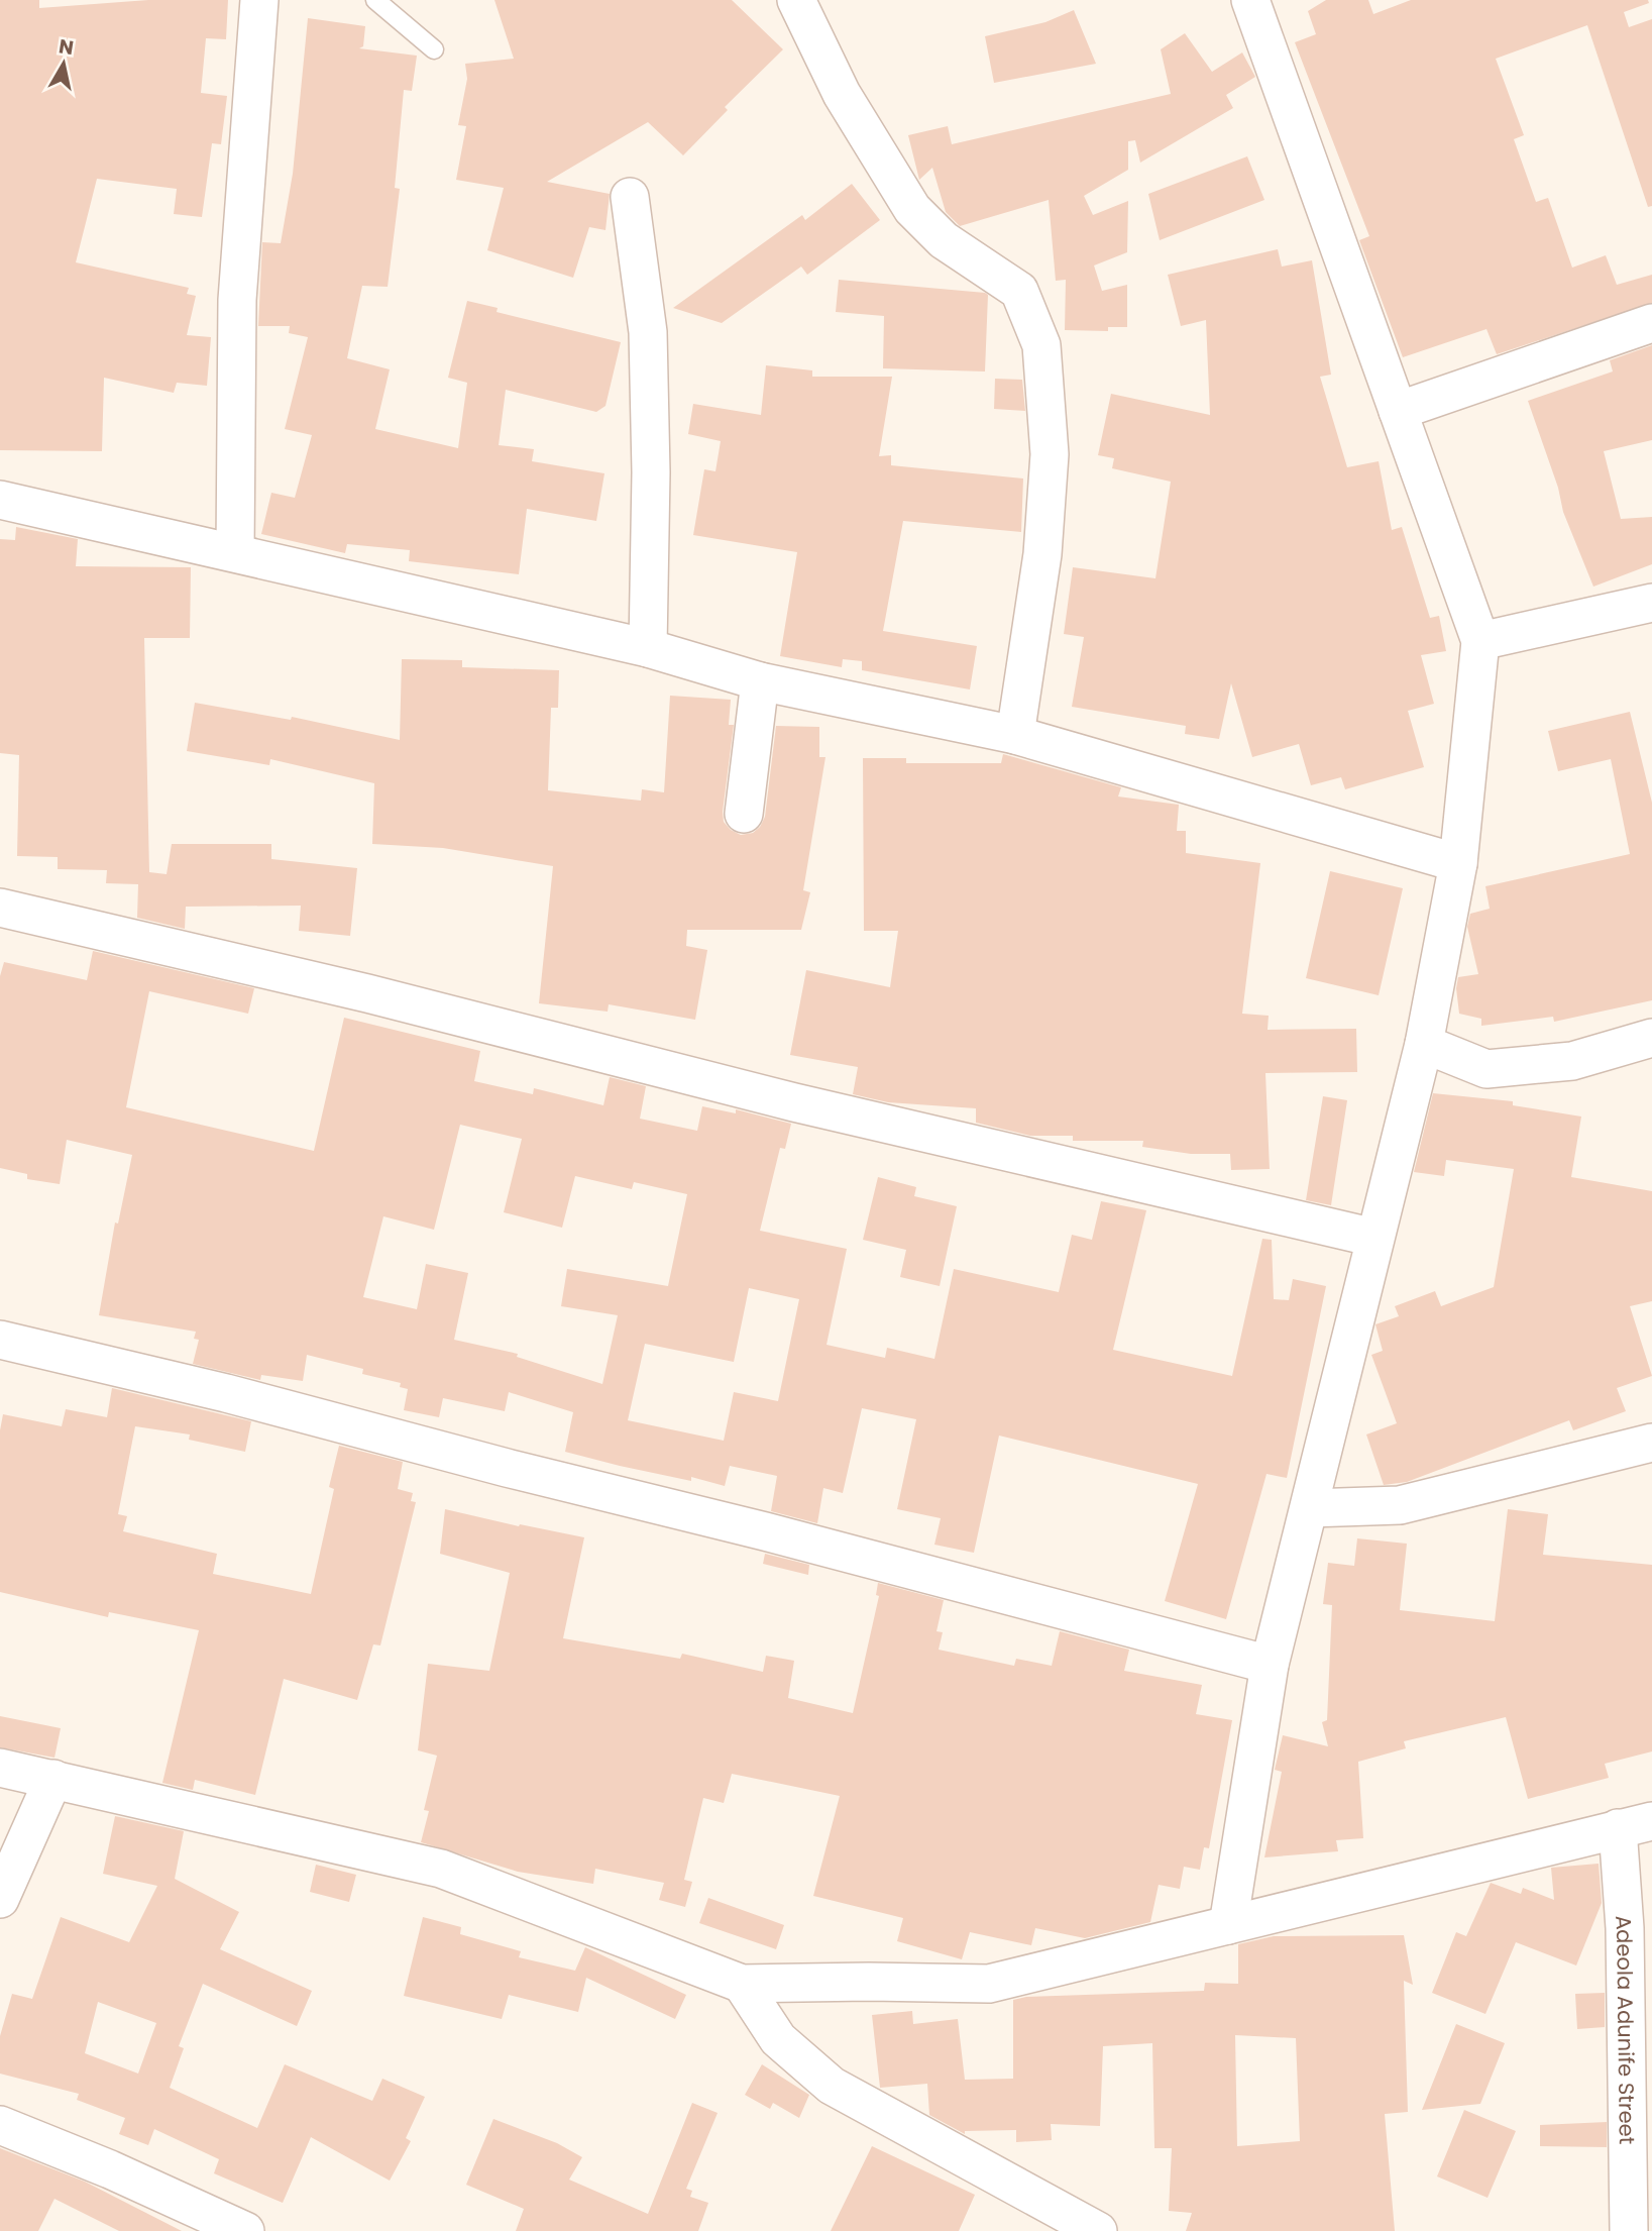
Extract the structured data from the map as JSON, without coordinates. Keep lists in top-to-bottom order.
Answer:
{
  "streets": {
    "street": ["Adeola Adunife Street"]
  },
  "north": "top"
}
